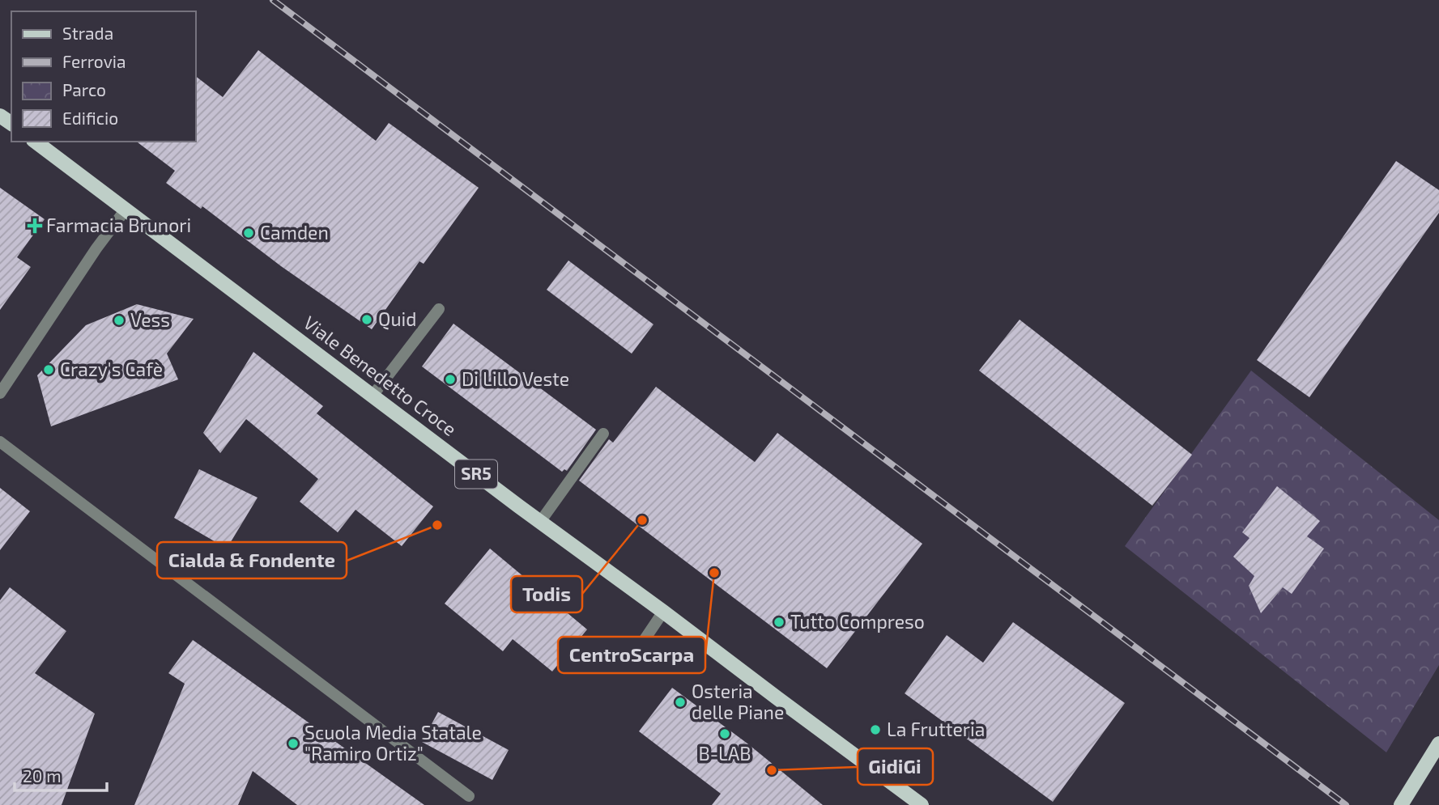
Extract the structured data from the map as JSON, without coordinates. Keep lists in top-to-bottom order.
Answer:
{
  "streets": {
    "main road": ["Viale Benedetto Croce", "SR5"]
  },
  "places": {
    "health": ["Farmacia Brunori"],
    "other": [
      "Camden",
      "Quid",
      "Vess",
      "Crazy's Cafè",
      "Di Lillo Veste",
      "Todis",
      "Cialda & Fondente",
      "CentroScarpa",
      "Tutto Compreso",
      "Osteria delle Piane",
      "La Frutteria",
      "B-LAB",
      "Scuola Media Statale \"Ramiro Ortiz\"",
      "GidiGi"
    ]
  },
  "legend": [
    "Strada",
    "Ferrovia",
    "Parco",
    "Edificio"
  ],
  "scale_bar": "20 m"
}
